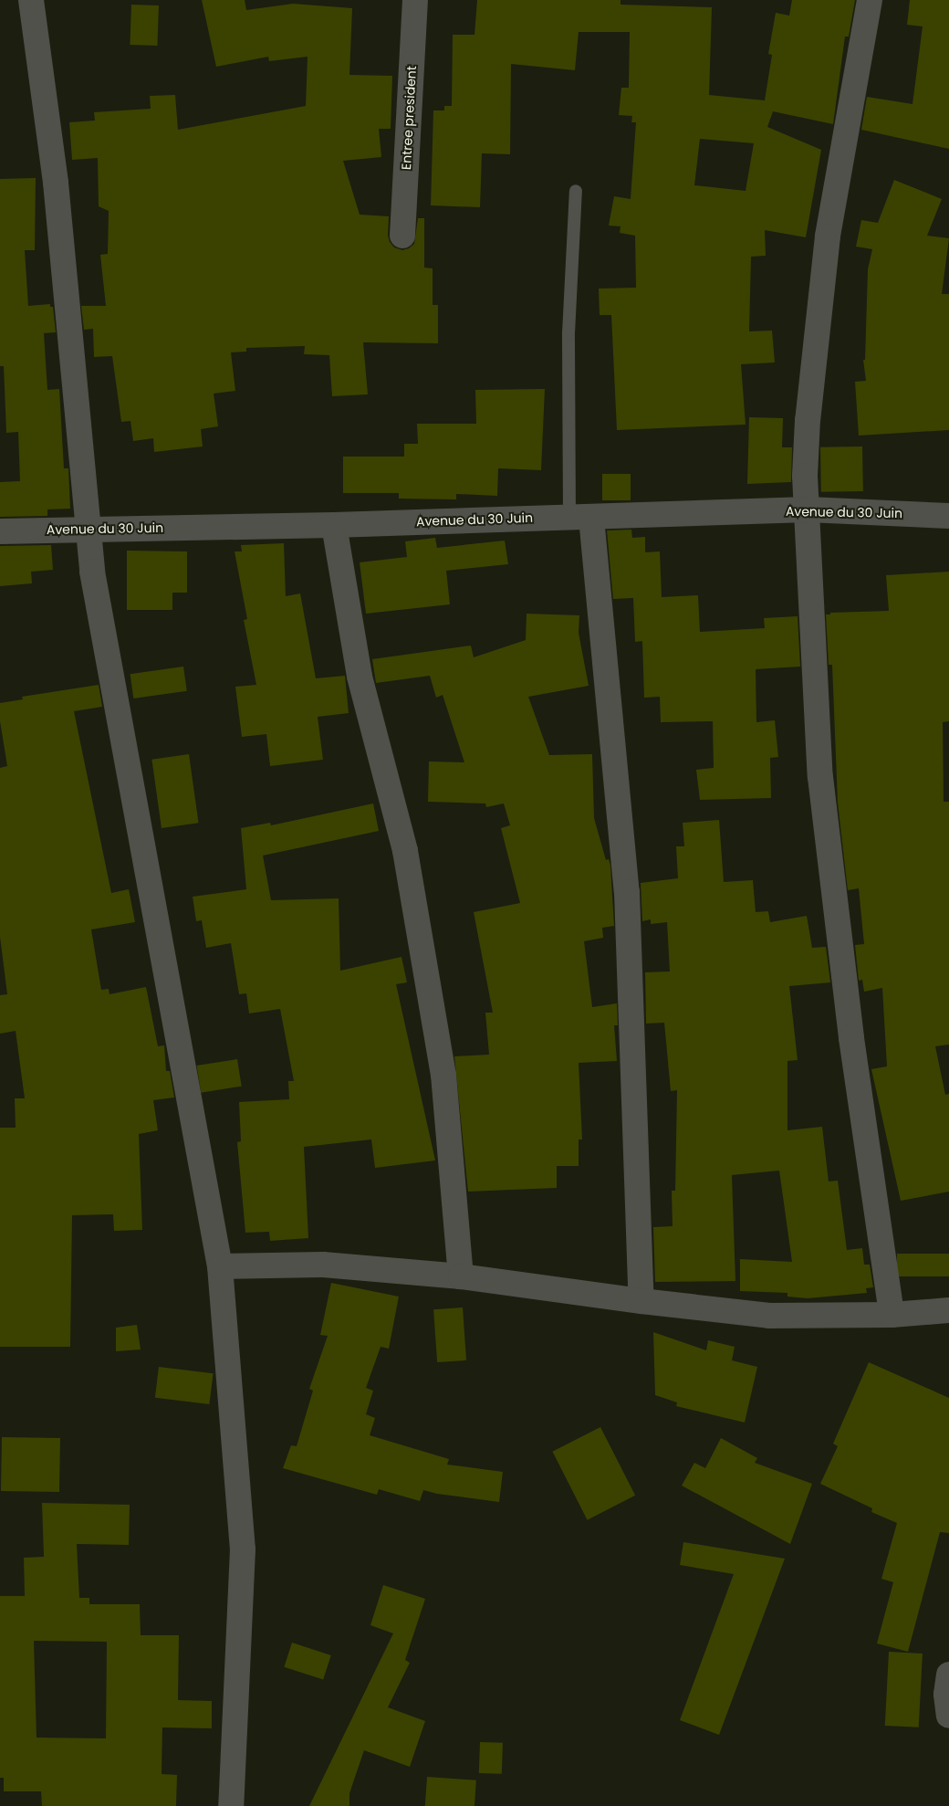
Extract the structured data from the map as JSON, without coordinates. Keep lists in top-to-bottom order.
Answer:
{
  "streets": {
    "street": ["Entree president", "Avenue du 30 Juin"]
  }
}
